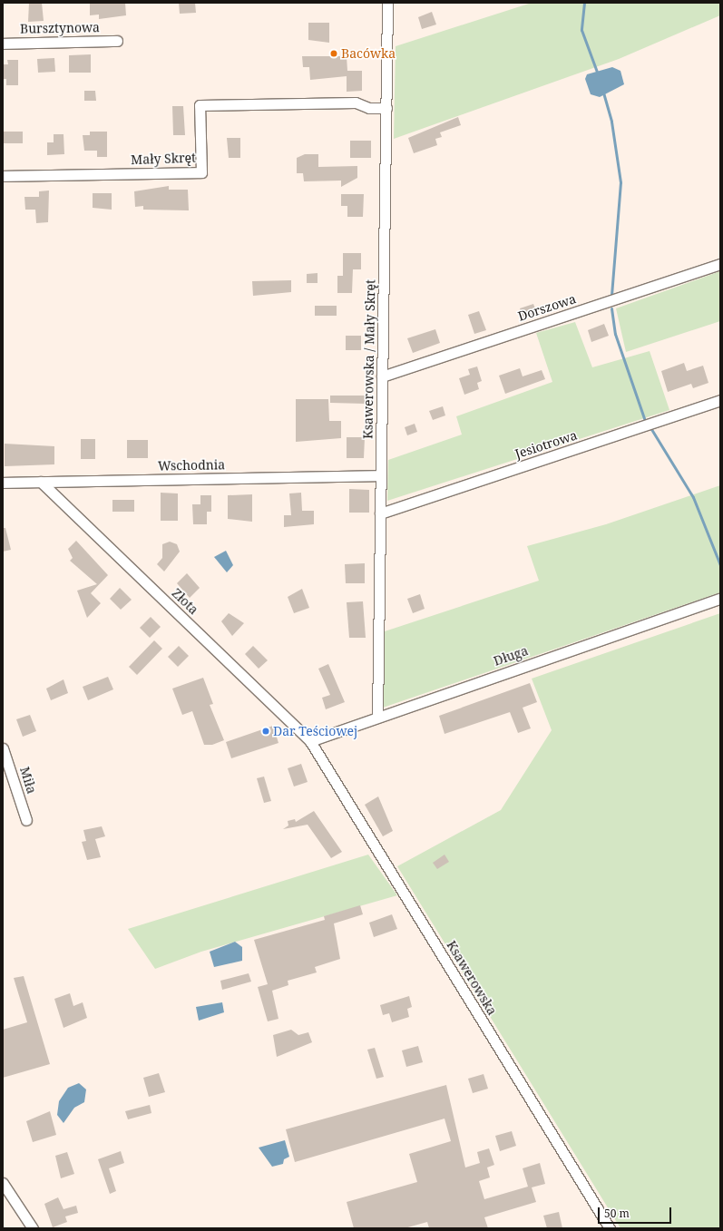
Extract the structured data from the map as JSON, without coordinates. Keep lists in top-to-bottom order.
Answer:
{
  "streets": {
    "street": [
      "Bursztynowa",
      "Mały Skręt",
      "Dorszowa",
      "Ksawerowska / Mały Skręt",
      "Jesiotrowa",
      "Wschodnia",
      "Złota",
      "Długa",
      "Miła",
      "Ksawerowska"
    ]
  },
  "crossings": [
    ["Mały Skręt", "Ksawerowska / Mały Skręt"],
    ["Dorszowa", "Ksawerowska / Mały Skręt"],
    ["Ksawerowska / Mały Skręt", "Jesiotrowa"],
    ["Ksawerowska / Mały Skręt", "Wschodnia"],
    ["Ksawerowska / Mały Skręt", "Długa"],
    ["Wschodnia", "Złota"],
    ["Złota", "Długa"],
    ["Złota", "Ksawerowska"],
    ["Długa", "Ksawerowska"]
  ],
  "places": ["Bacówka", "Dar Teściowej"],
  "scale_bar": "50 m"
}
